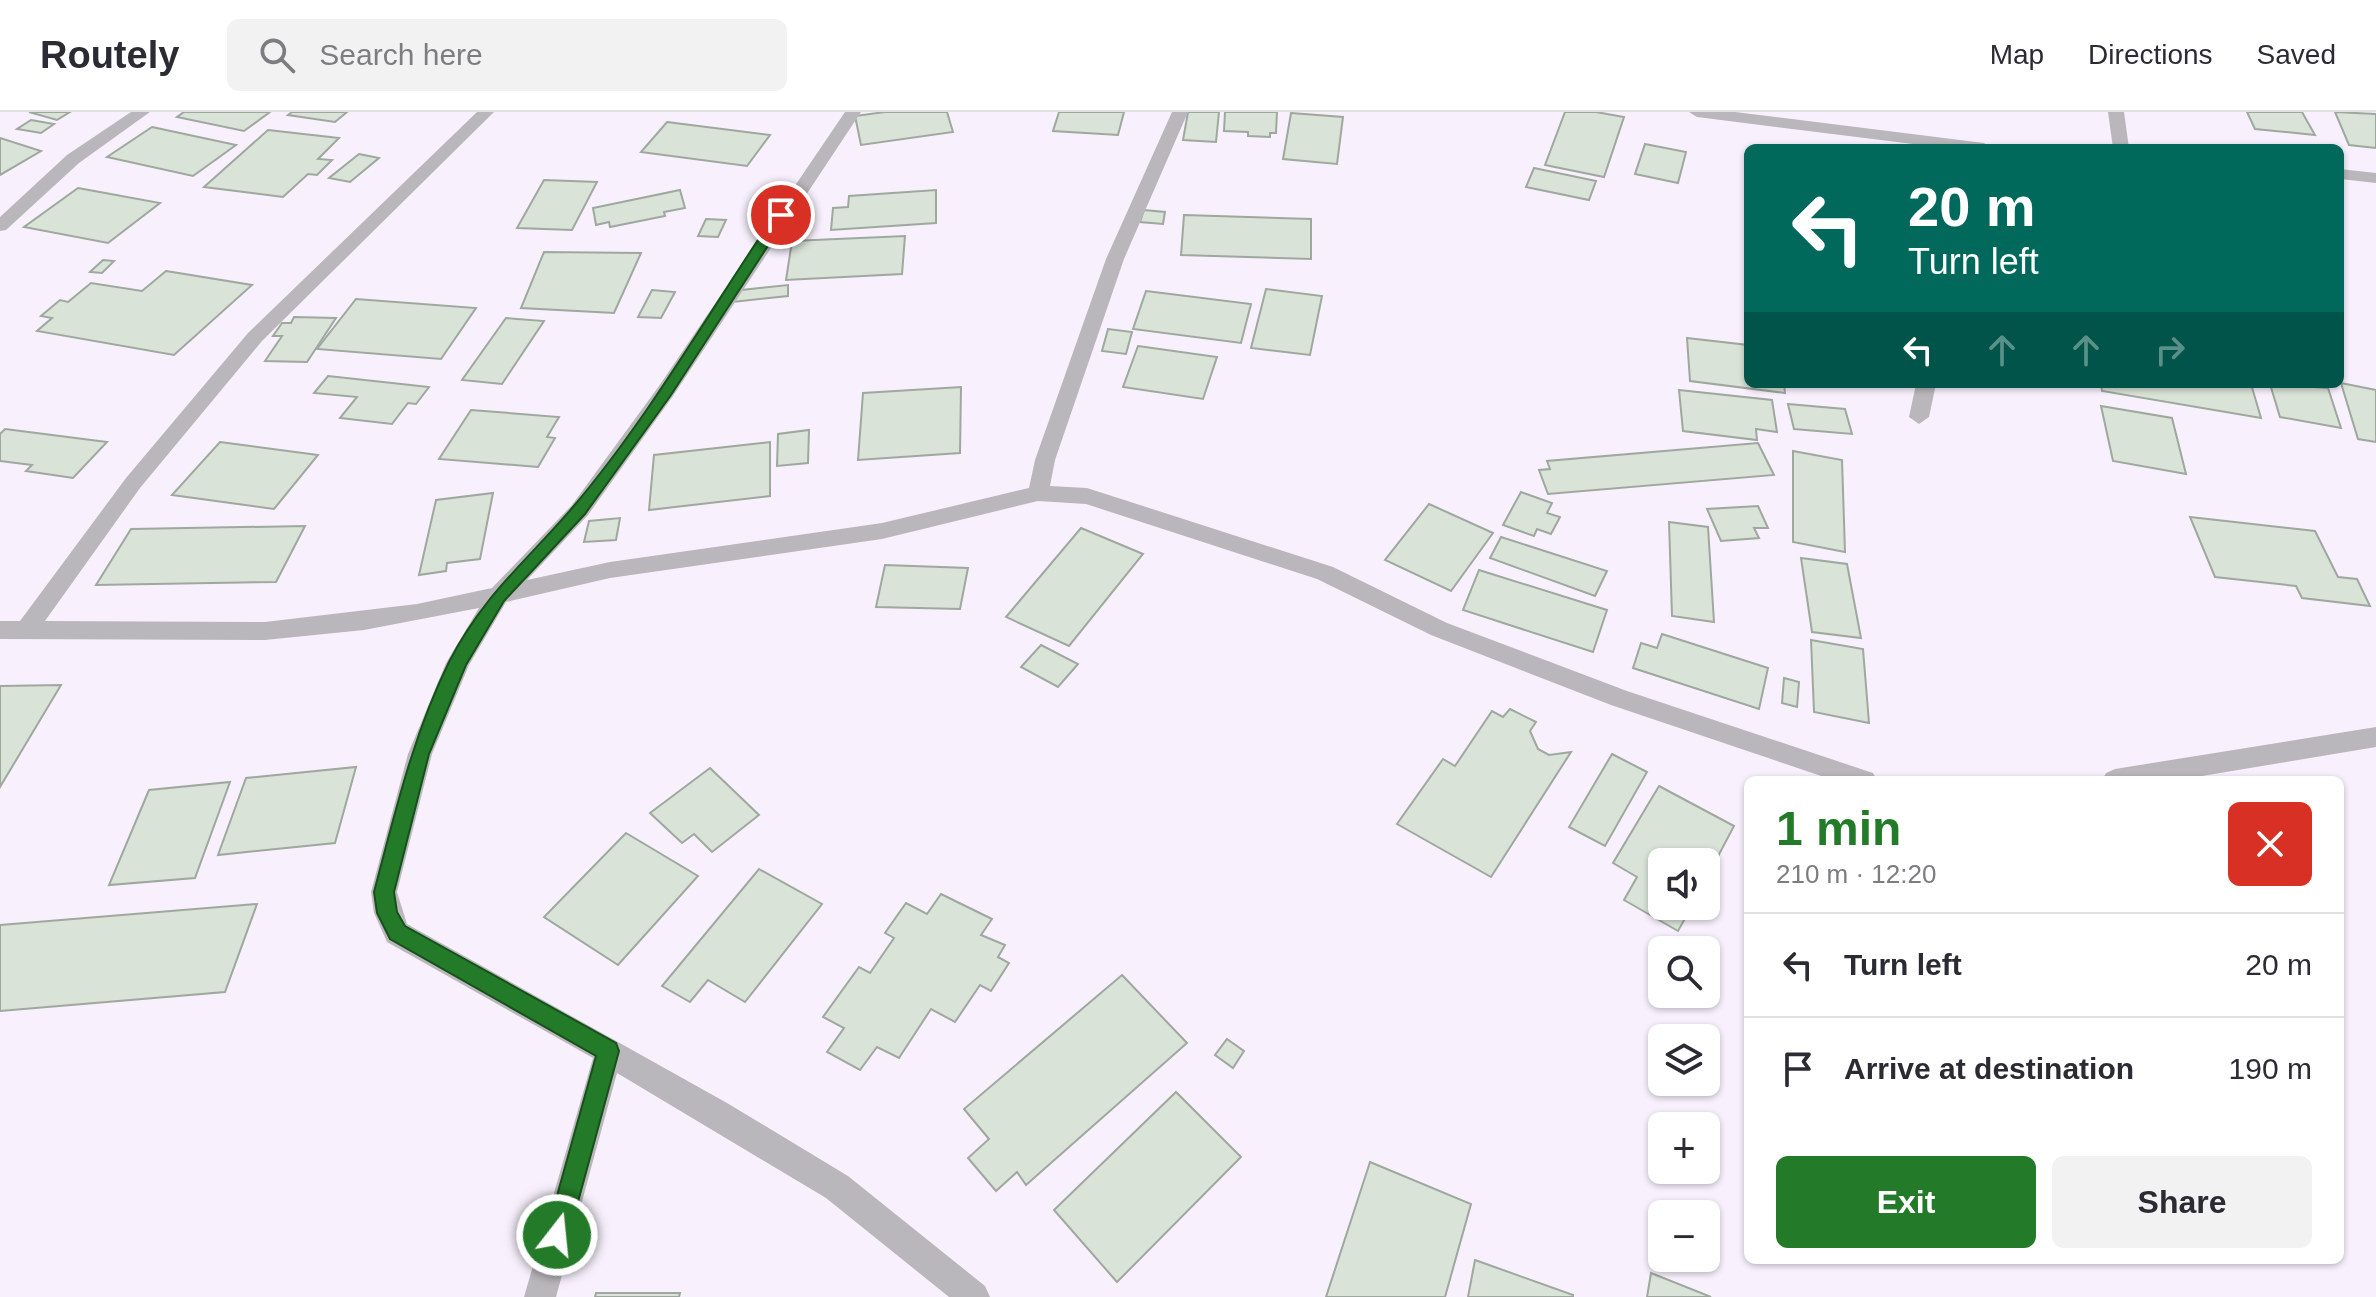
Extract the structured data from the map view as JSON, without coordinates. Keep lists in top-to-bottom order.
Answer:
{
  "page": {
    "header": "Routely",
    "search": "Search here",
    "nav": ["Map", "Directions", "Saved"],
    "turn": ["20 m", "Turn left"],
    "heading": ["1 min", "210 m · 12:20"],
    "map_buttons": ["+", "−"],
    "list": [
      {
        "name": "Turn left",
        "value": "20 m"
      },
      {
        "name": "Arrive at destination",
        "value": "190 m"
      }
    ],
    "buttons": ["Exit", "Share"]
  }
}
